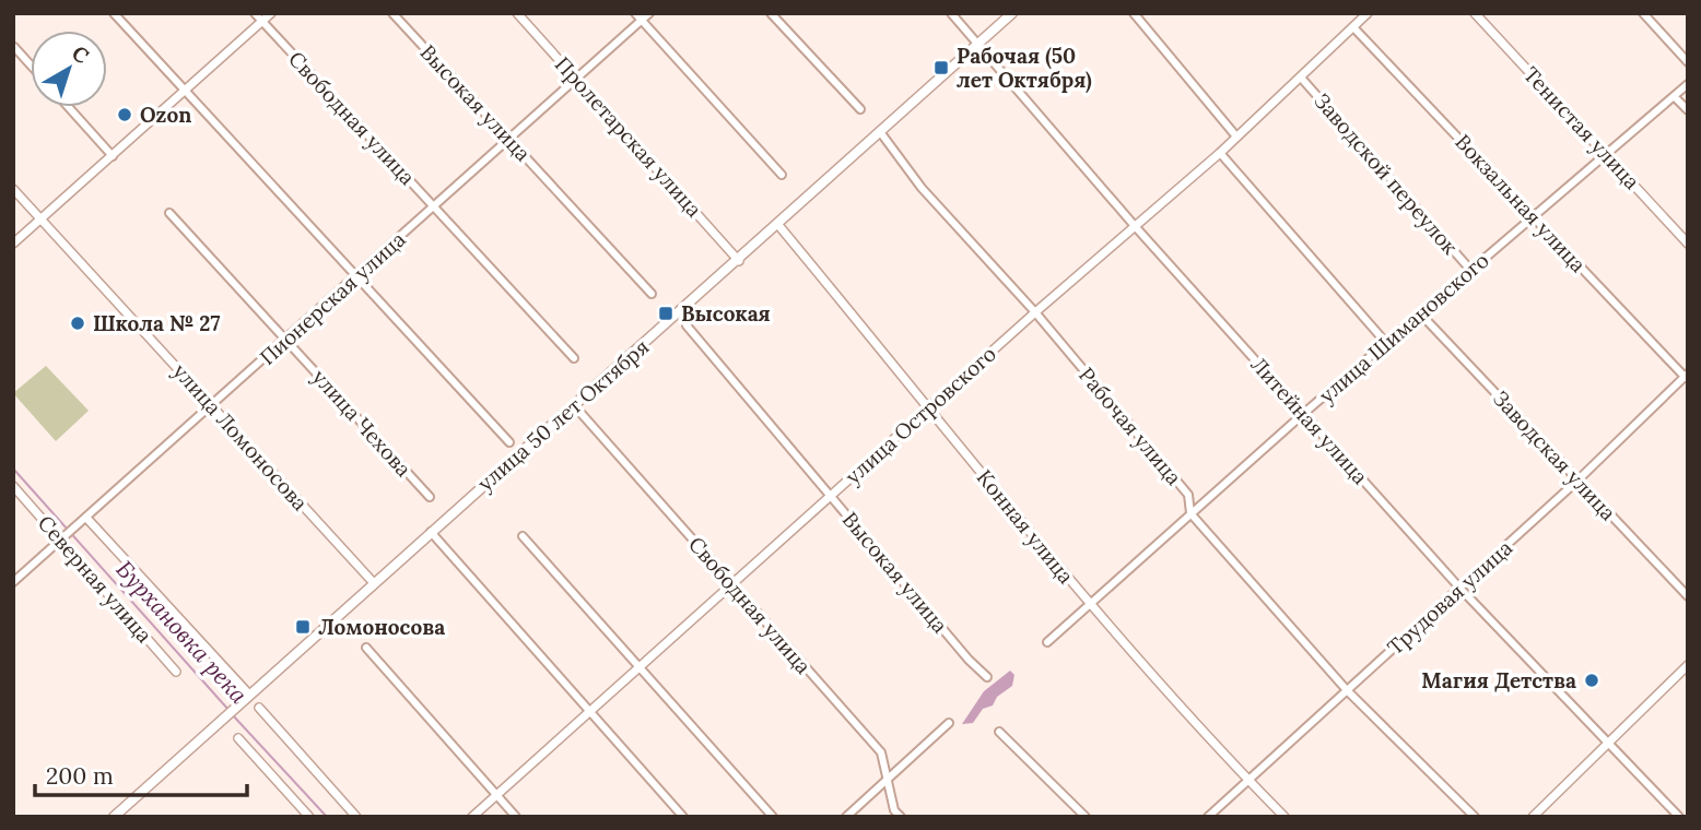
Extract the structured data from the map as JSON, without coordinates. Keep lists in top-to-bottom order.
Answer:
{
  "streets": {
    "main road": ["улица 50 лет Октября"],
    "street": [
      "Высокая улица",
      "Свободная улица",
      "Тенистая улица",
      "Пролетарская улица",
      "Заводской переулок",
      "Вокзальная улица",
      "Пионерская улица",
      "улица Шимановского",
      "улица Островского",
      "Литейная улица",
      "улица Чехова",
      "Рабочая улица",
      "улица Ломоносова",
      "Заводская улица",
      "Конная улица",
      "Северная улица",
      "Трудовая улица"
    ]
  },
  "crossings": [
    ["Высокая улица", "Пионерская улица"],
    ["Высокая улица", "улица Островского"],
    ["Свободная улица", "Пионерская улица"],
    ["Свободная улица", "улица 50 лет Октября"],
    ["Свободная улица", "улица Островского"],
    ["Тенистая улица", "улица Шимановского"],
    ["Пролетарская улица", "Пионерская улица"],
    ["Пролетарская улица", "улица 50 лет Октября"],
    ["Заводской переулок", "улица Шимановского"],
    ["Заводской переулок", "улица Островского"],
    ["Вокзальная улица", "улица Шимановского"],
    ["Вокзальная улица", "улица Островского"],
    ["Вокзальная улица", "Трудовая улица"],
    ["Пионерская улица", "улица Чехова"],
    ["Пионерская улица", "улица Ломоносова"],
    ["Пионерская улица", "Северная улица"],
    ["улица Шимановского", "Литейная улица"],
    ["улица Шимановского", "Рабочая улица"],
    ["улица Шимановского", "Заводская улица"],
    ["улица Шимановского", "Конная улица"],
    ["улица 50 лет Октября", "Литейная улица"],
    ["улица 50 лет Октября", "Рабочая улица"],
    ["улица 50 лет Октября", "улица Ломоносова"],
    ["улица 50 лет Октября", "Конная улица"],
    ["улица 50 лет Октября", "Северная улица"],
    ["улица Островского", "Литейная улица"],
    ["улица Островского", "Рабочая улица"],
    ["улица Островского", "Конная улица"],
    ["Литейная улица", "Трудовая улица"],
    ["Рабочая улица", "Трудовая улица"],
    ["Заводская улица", "Трудовая улица"],
    ["Конная улица", "Трудовая улица"]
  ],
  "water": ["Бурхановка река"],
  "places": {
    "transit": ["Рабочая (50 лет Октября)", "Высокая", "Ломоносова"],
    "other": ["Ozon", "Школа № 27", "Магия Детства"]
  },
  "scale_bar": "200 m",
  "north": "top right"
}
